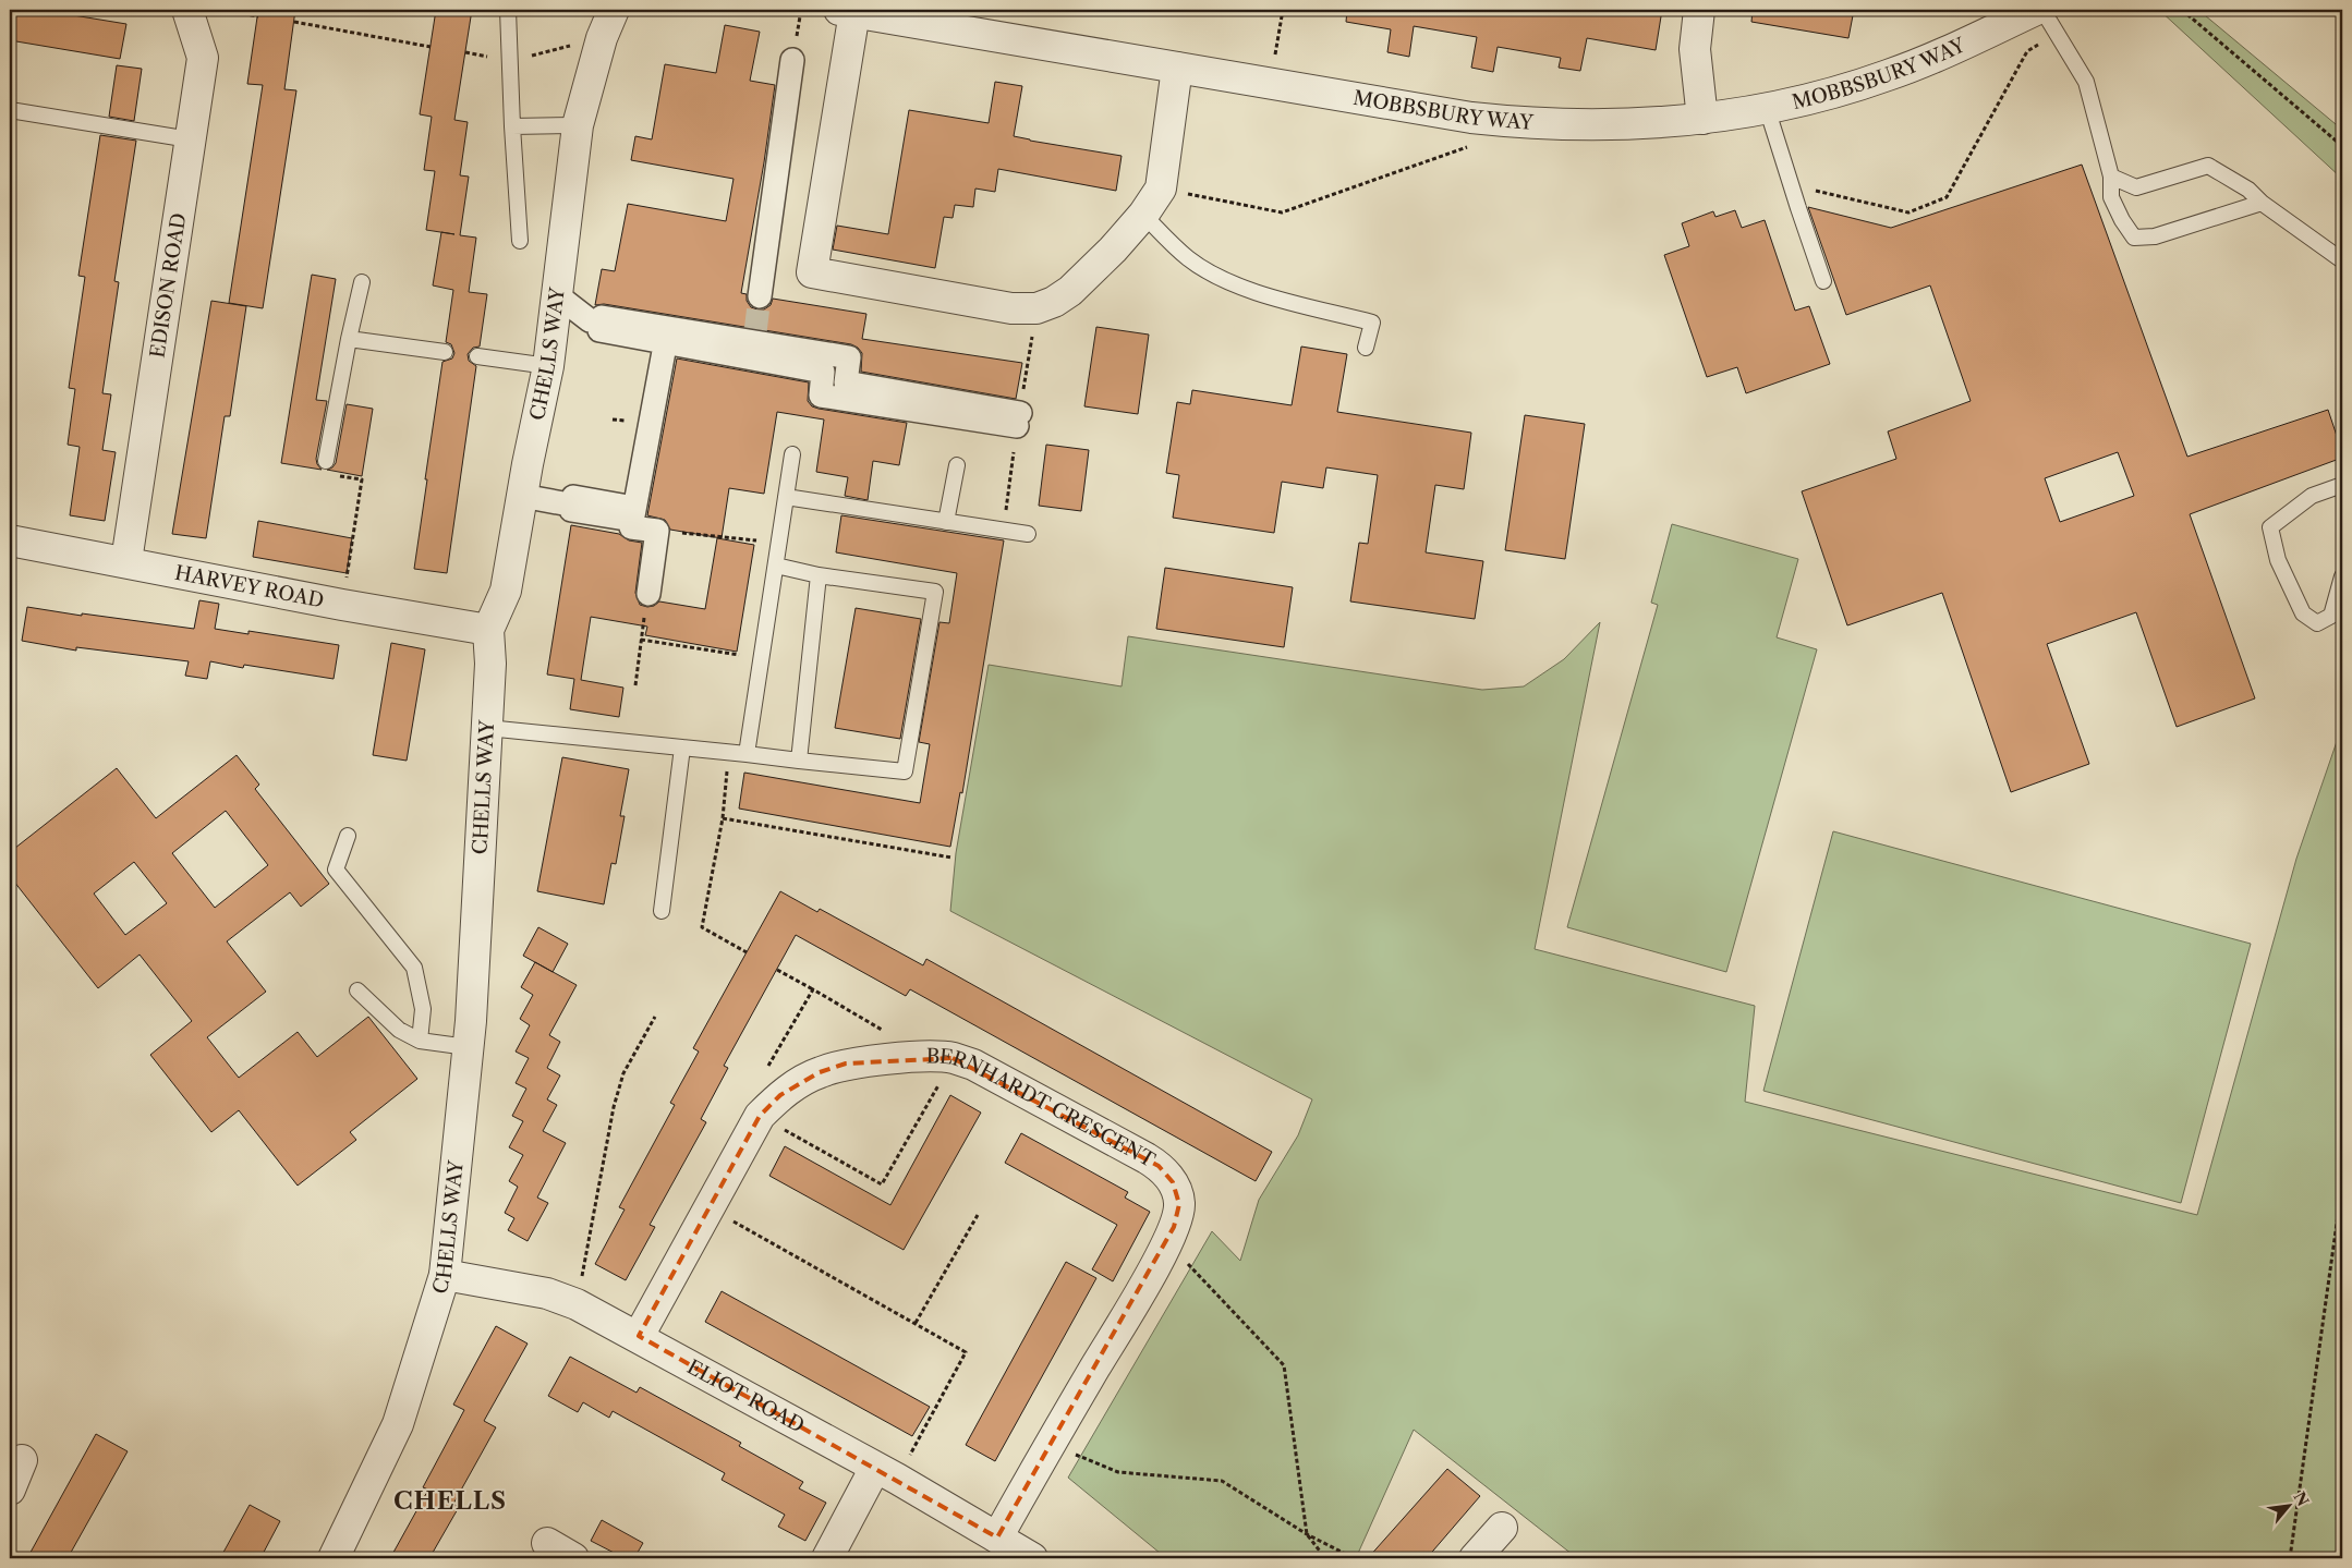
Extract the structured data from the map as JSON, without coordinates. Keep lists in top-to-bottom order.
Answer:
{
  "streets": {
    "street": [
      "MOBBSBURY WAY",
      "EDISON ROAD",
      "CHELLS WAY",
      "HARVEY ROAD",
      "BERNHARDT CRESCENT",
      "ELIOT ROAD"
    ]
  },
  "crossings": [
    ["EDISON ROAD", "HARVEY ROAD"],
    ["CHELLS WAY", "HARVEY ROAD"],
    ["CHELLS WAY", "ELIOT ROAD"],
    ["BERNHARDT CRESCENT", "ELIOT ROAD"]
  ],
  "districts": ["CHELLS"],
  "north": "top right"
}
